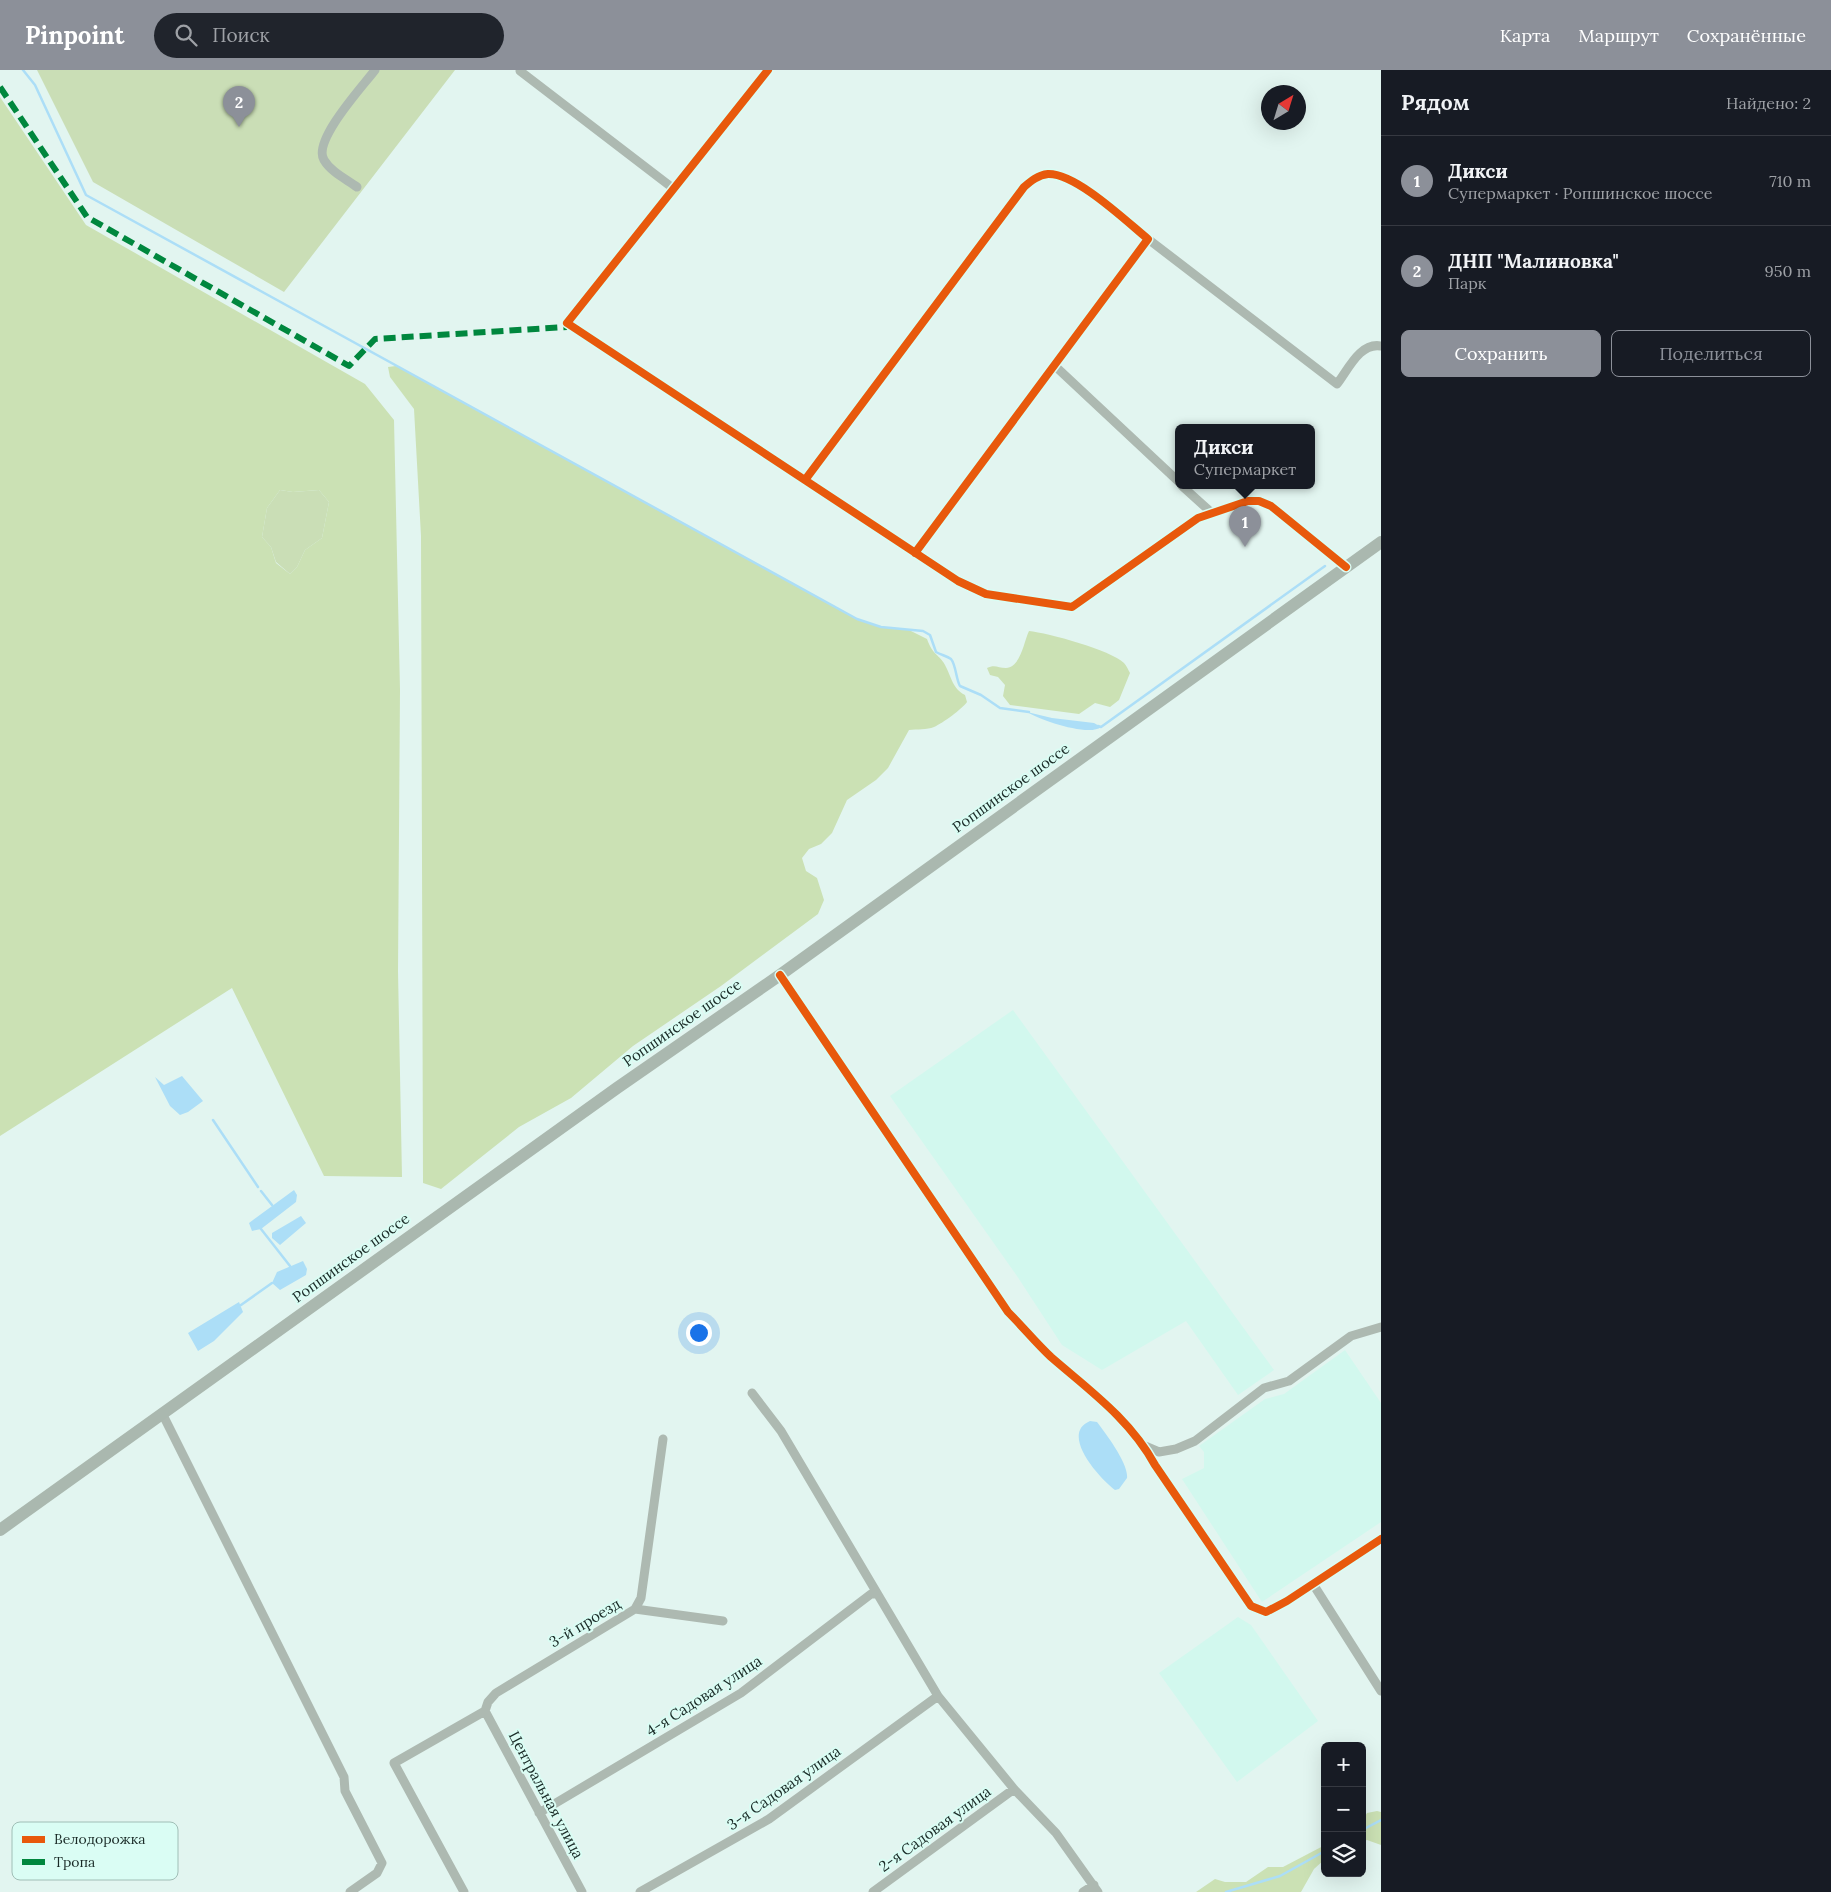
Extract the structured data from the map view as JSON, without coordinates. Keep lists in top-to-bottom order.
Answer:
{
  "streets": {
    "main road": ["Ропшинское шоссе"],
    "street": [
      "3-й проезд",
      "4-я Садовая улица",
      "3-я Садовая улица",
      "Центральная улица",
      "2-я Садовая улица"
    ]
  },
  "crossings": [
    ["3-й проезд", "Центральная улица"],
    ["4-я Садовая улица", "Центральная улица"]
  ],
  "legend": ["Велодорожка", "Тропа"],
  "north": "top right",
  "page": {
    "header": "Pinpoint",
    "search": "Поиск",
    "nav": ["Карта", "Маршрут", "Сохранённые"],
    "heading": ["Рядом", "Найдено: 2"],
    "pins": ["2", "1"],
    "list": [
      {
        "mark": "1",
        "name": "Дикси",
        "note": "Супермаркет · Ропшинское шоссе",
        "value": "710 m"
      },
      {
        "mark": "2",
        "name": "ДНП \"Малиновка\"",
        "note": "Парк",
        "value": "950 m"
      }
    ],
    "buttons": ["Сохранить", "Поделиться"],
    "popup": ["Дикси", "Супермаркет"],
    "map_buttons": ["+", "−"]
  }
}
